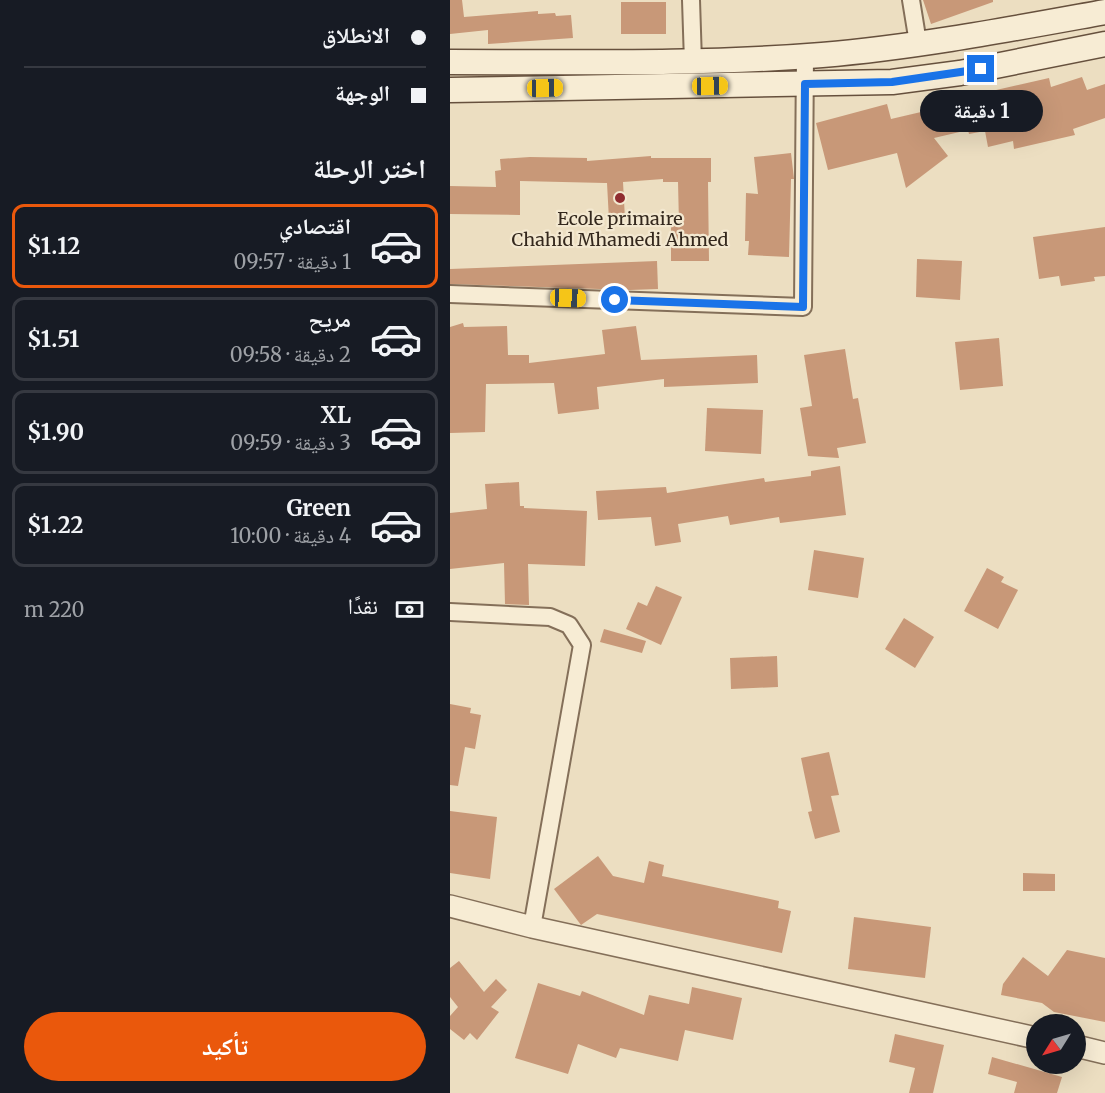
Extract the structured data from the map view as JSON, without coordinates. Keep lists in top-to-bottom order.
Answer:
{
  "places": ["Ecole primaire Chahid Mhamedi Ahmed"],
  "north": "bottom left",
  "page": {
    "banner": ["الانطلاق", "الوجهة"],
    "bubble": "1 دقيقة",
    "heading": "اختر الرحلة",
    "list": [
      {
        "name": "اقتصادي",
        "note": "1 دقيقة · 09:57",
        "value": "$1.12"
      },
      {
        "name": "مريح",
        "note": "2 دقيقة · 09:58",
        "value": "$1.51"
      },
      {
        "name": "XL",
        "note": "3 دقيقة · 09:59",
        "value": "$1.90"
      },
      {
        "name": "Green",
        "note": "4 دقيقة · 10:00",
        "value": "$1.22"
      }
    ],
    "pay": ["نقدًا", "220 m"],
    "buttons": "تأكيد"
  }
}
